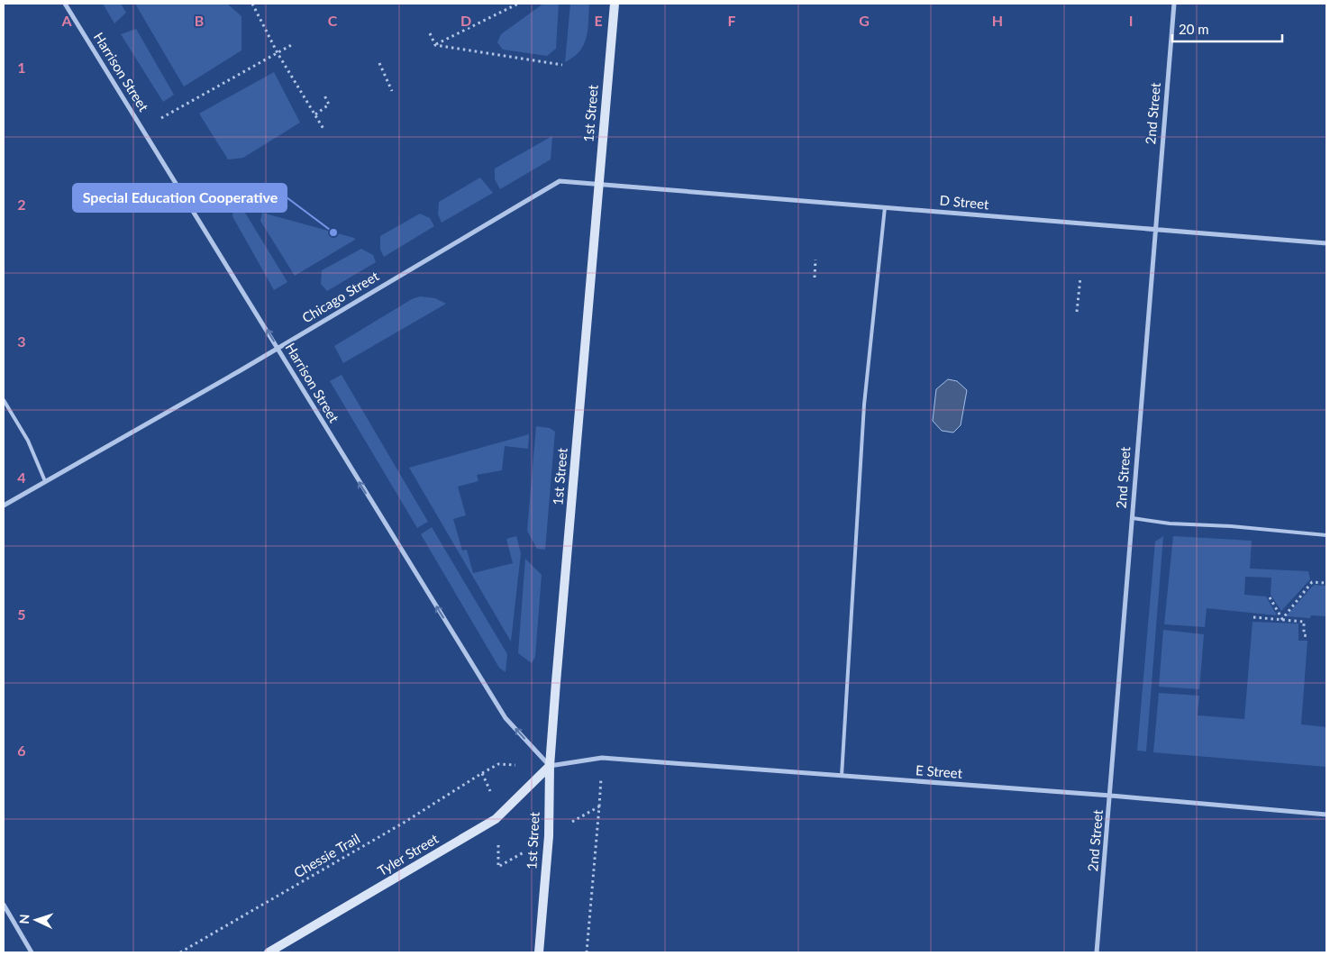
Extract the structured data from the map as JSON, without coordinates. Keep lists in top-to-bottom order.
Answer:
{
  "streets": {
    "street": [
      "Harrison Street",
      "1st Street",
      "2nd Street",
      "D Street",
      "Chicago Street",
      "E Street",
      "Tyler Street"
    ],
    "path": ["Chessie Trail"]
  },
  "crossings": [
    ["Harrison Street", "1st Street"],
    ["Harrison Street", "Chicago Street"],
    ["Harrison Street", "E Street"],
    ["Harrison Street", "Tyler Street"],
    ["1st Street", "D Street"],
    ["1st Street", "Chicago Street"],
    ["1st Street", "E Street"],
    ["1st Street", "Tyler Street"],
    ["2nd Street", "D Street"],
    ["2nd Street", "E Street"],
    ["D Street", "Chicago Street"],
    ["E Street", "Tyler Street"]
  ],
  "one_way": ["Harrison Street"],
  "places": ["Special Education Cooperative"],
  "scale_bar": "20 m",
  "north": "left",
  "grid": {
    "columns": [
      "A",
      "B",
      "C",
      "D",
      "E",
      "F",
      "G",
      "H",
      "I"
    ],
    "rows": [
      "1",
      "2",
      "3",
      "4",
      "5",
      "6"
    ]
  }
}
